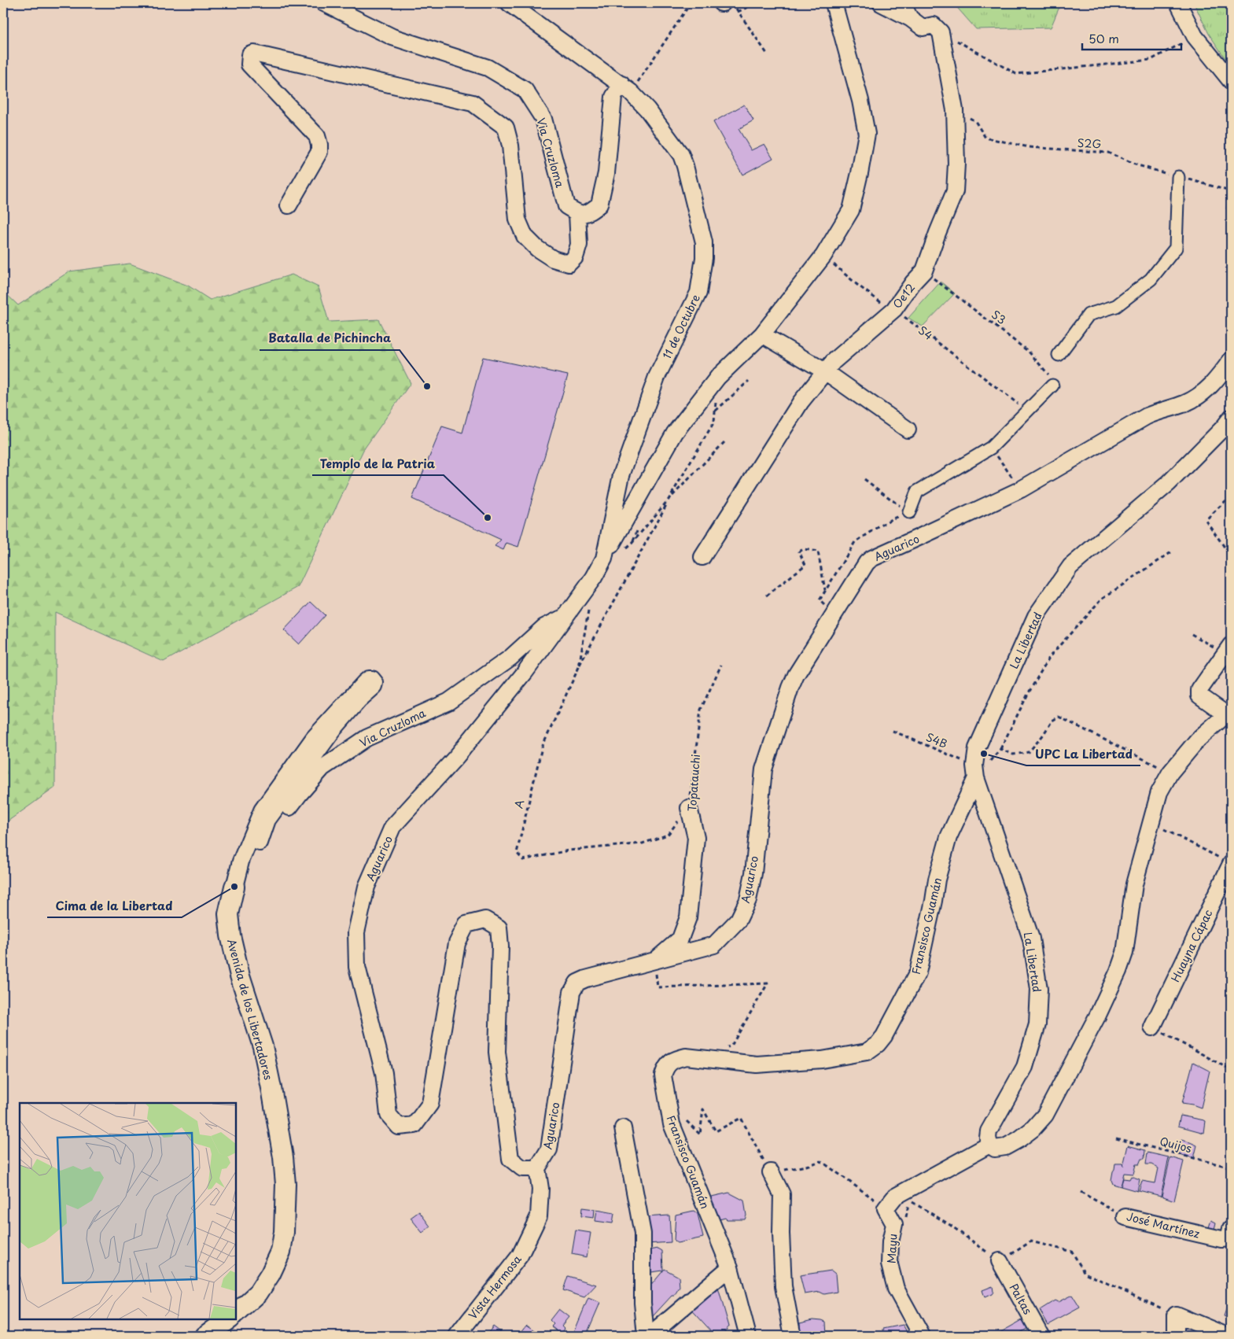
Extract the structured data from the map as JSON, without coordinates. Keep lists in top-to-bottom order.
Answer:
{
  "streets": {
    "street": [
      "Via Cruzloma",
      "Oe12",
      "11 de Octubre",
      "Aguarico",
      "La Libertad",
      "Topatauchi",
      "Fransisco Guamán",
      "Huayna Cápac",
      "Avenida de los Libertadores",
      "José Martínez",
      "Mayu",
      "Vista Hermosa",
      "Paltas"
    ],
    "path": [
      "S2G",
      "S3",
      "S4",
      "S4B",
      "A",
      "Quijos"
    ]
  },
  "crossings": [
    ["S2G", "Oe12"],
    ["Via Cruzloma", "11 de Octubre"],
    ["Via Cruzloma", "Aguarico"],
    ["Via Cruzloma", "Avenida de los Libertadores"],
    ["Oe12", "S3"],
    ["Oe12", "S4"],
    ["11 de Octubre", "Aguarico"],
    ["Aguarico", "Topatauchi"],
    ["Aguarico", "Vista Hermosa"],
    ["La Libertad", "S4B"],
    ["La Libertad", "Fransisco Guamán"],
    ["S4B", "Fransisco Guamán"],
    ["Topatauchi", "A"]
  ],
  "places": [
    "Batalla de Pichincha",
    "Templo de la Patria",
    "UPC La Libertad",
    "Cima de la Libertad"
  ],
  "scale_bar": "50 m"
}
